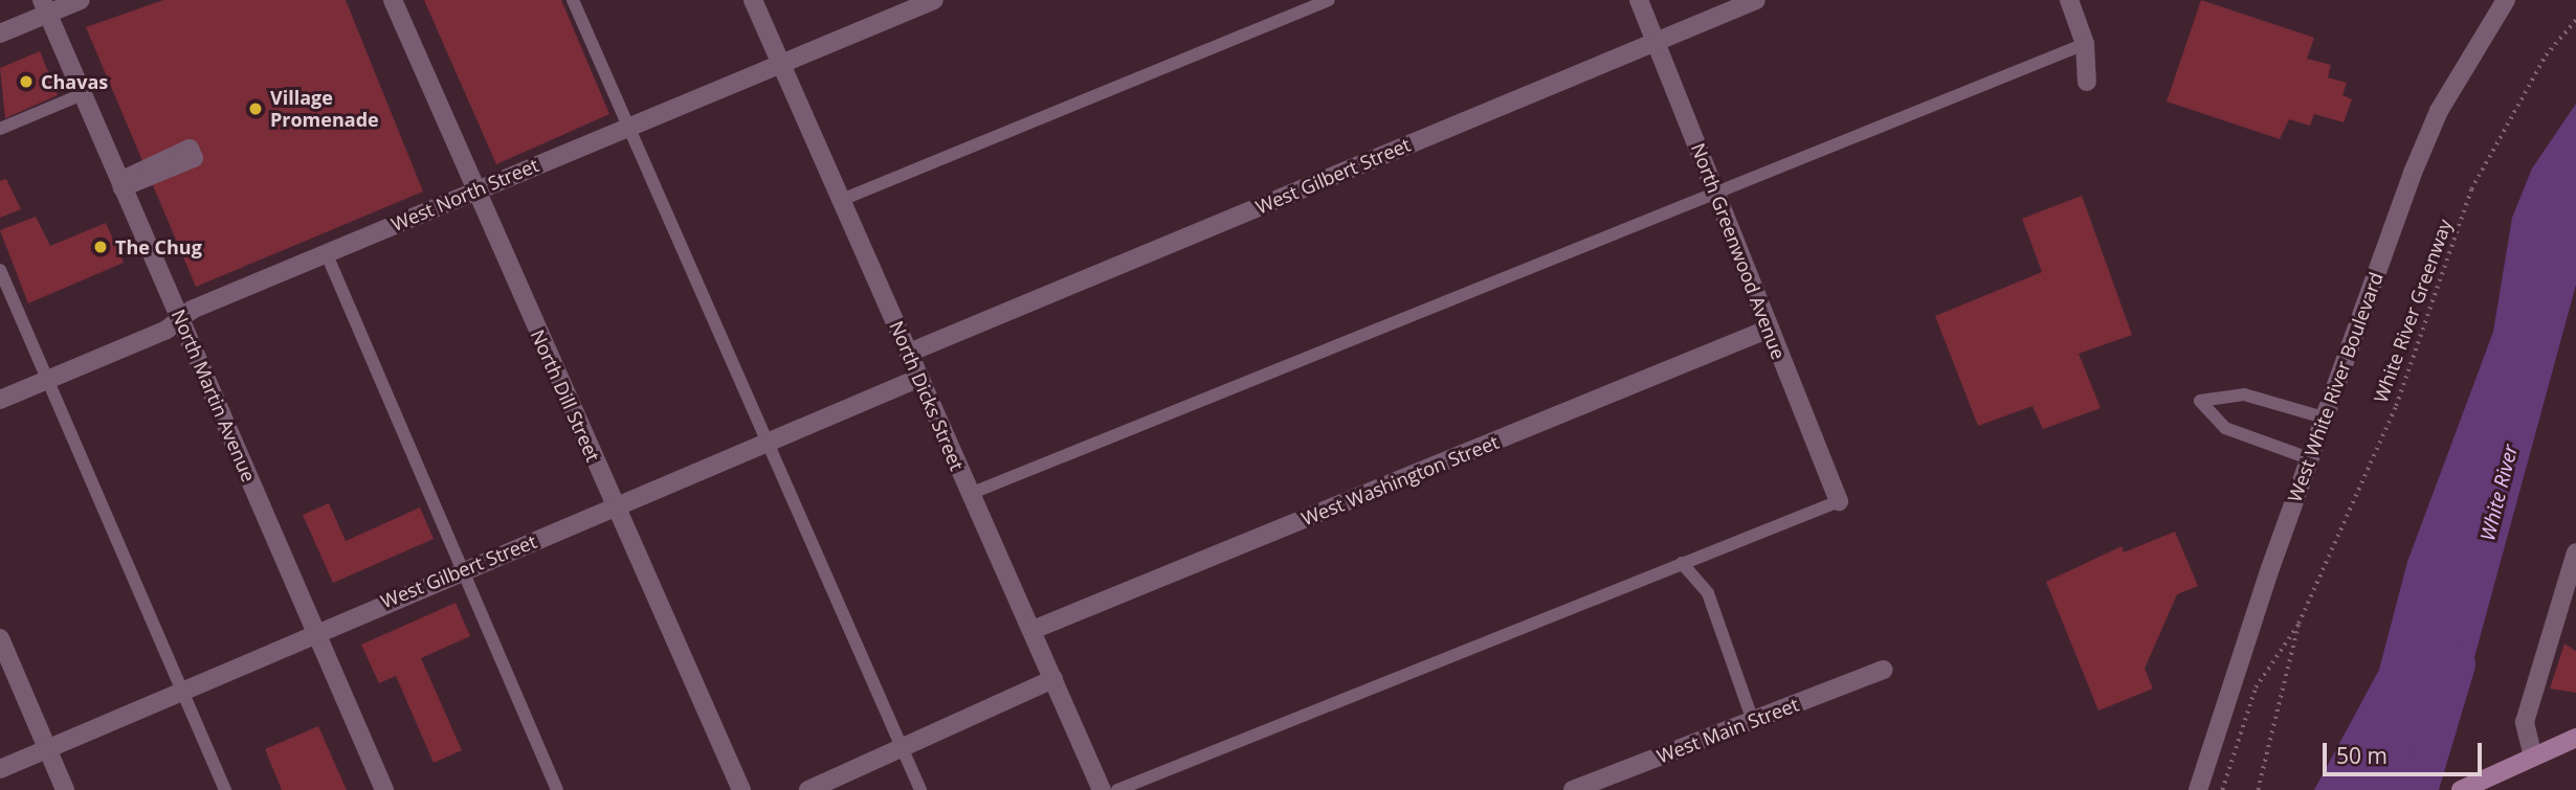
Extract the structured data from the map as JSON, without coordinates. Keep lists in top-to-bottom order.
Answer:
{
  "streets": {
    "street": [
      "West Gilbert Street",
      "West North Street",
      "North Greenwood Avenue",
      "West White River Boulevard",
      "North Martin Avenue",
      "North Dill Street",
      "North Dicks Street",
      "West Washington Street",
      "West Main Street"
    ],
    "path": ["White River Greenway"]
  },
  "crossings": [
    ["West Gilbert Street", "North Greenwood Avenue"],
    ["West Gilbert Street", "North Martin Avenue"],
    ["West Gilbert Street", "North Dill Street"],
    ["West Gilbert Street", "North Dicks Street"],
    ["West North Street", "North Martin Avenue"],
    ["West North Street", "North Dill Street"],
    ["West North Street", "North Dicks Street"],
    ["North Greenwood Avenue", "West Washington Street"],
    ["North Dicks Street", "West Washington Street"]
  ],
  "water": ["White River"],
  "places": ["Chavas", "Village Promenade", "The Chug"],
  "scale_bar": "50 m"
}
